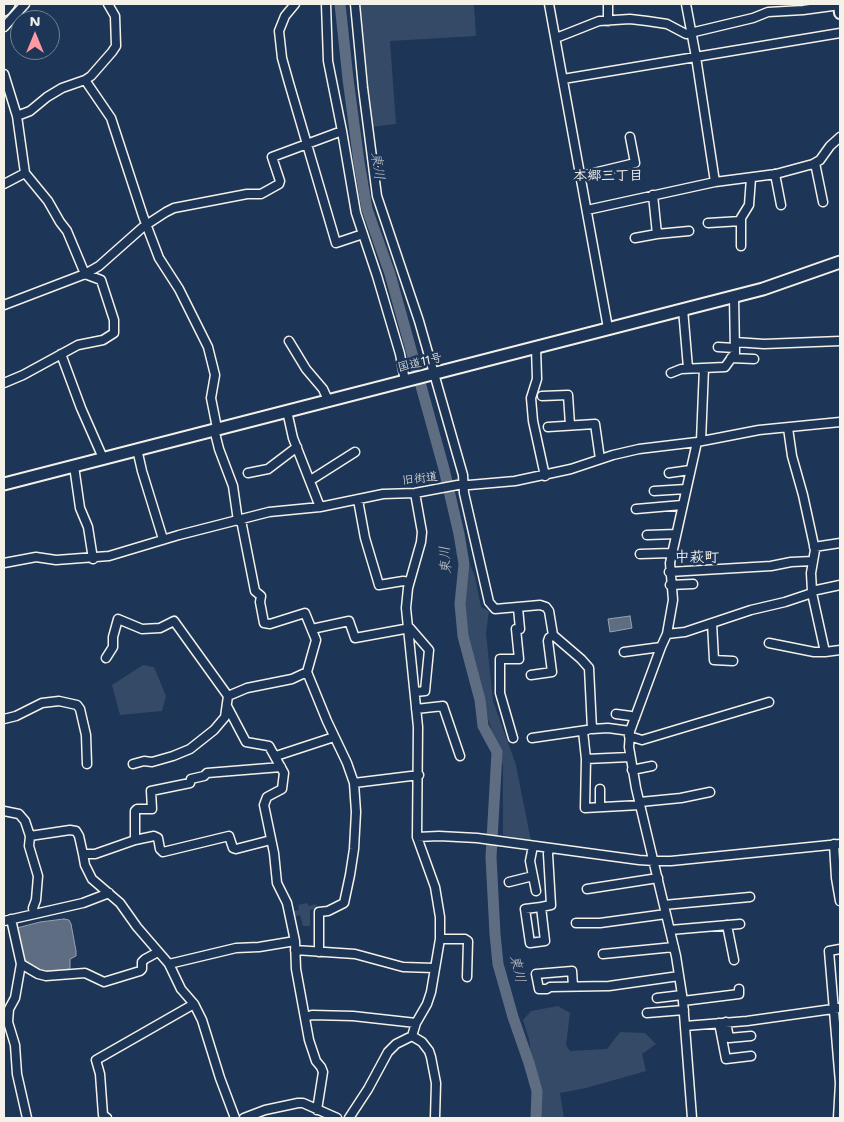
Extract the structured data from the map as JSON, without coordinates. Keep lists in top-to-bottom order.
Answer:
{
  "streets": {
    "highway": ["国道11号"],
    "street": ["旧街道"]
  },
  "districts": ["本郷三丁目", "中萩町"],
  "water": ["東川"],
  "north": "top"
}
